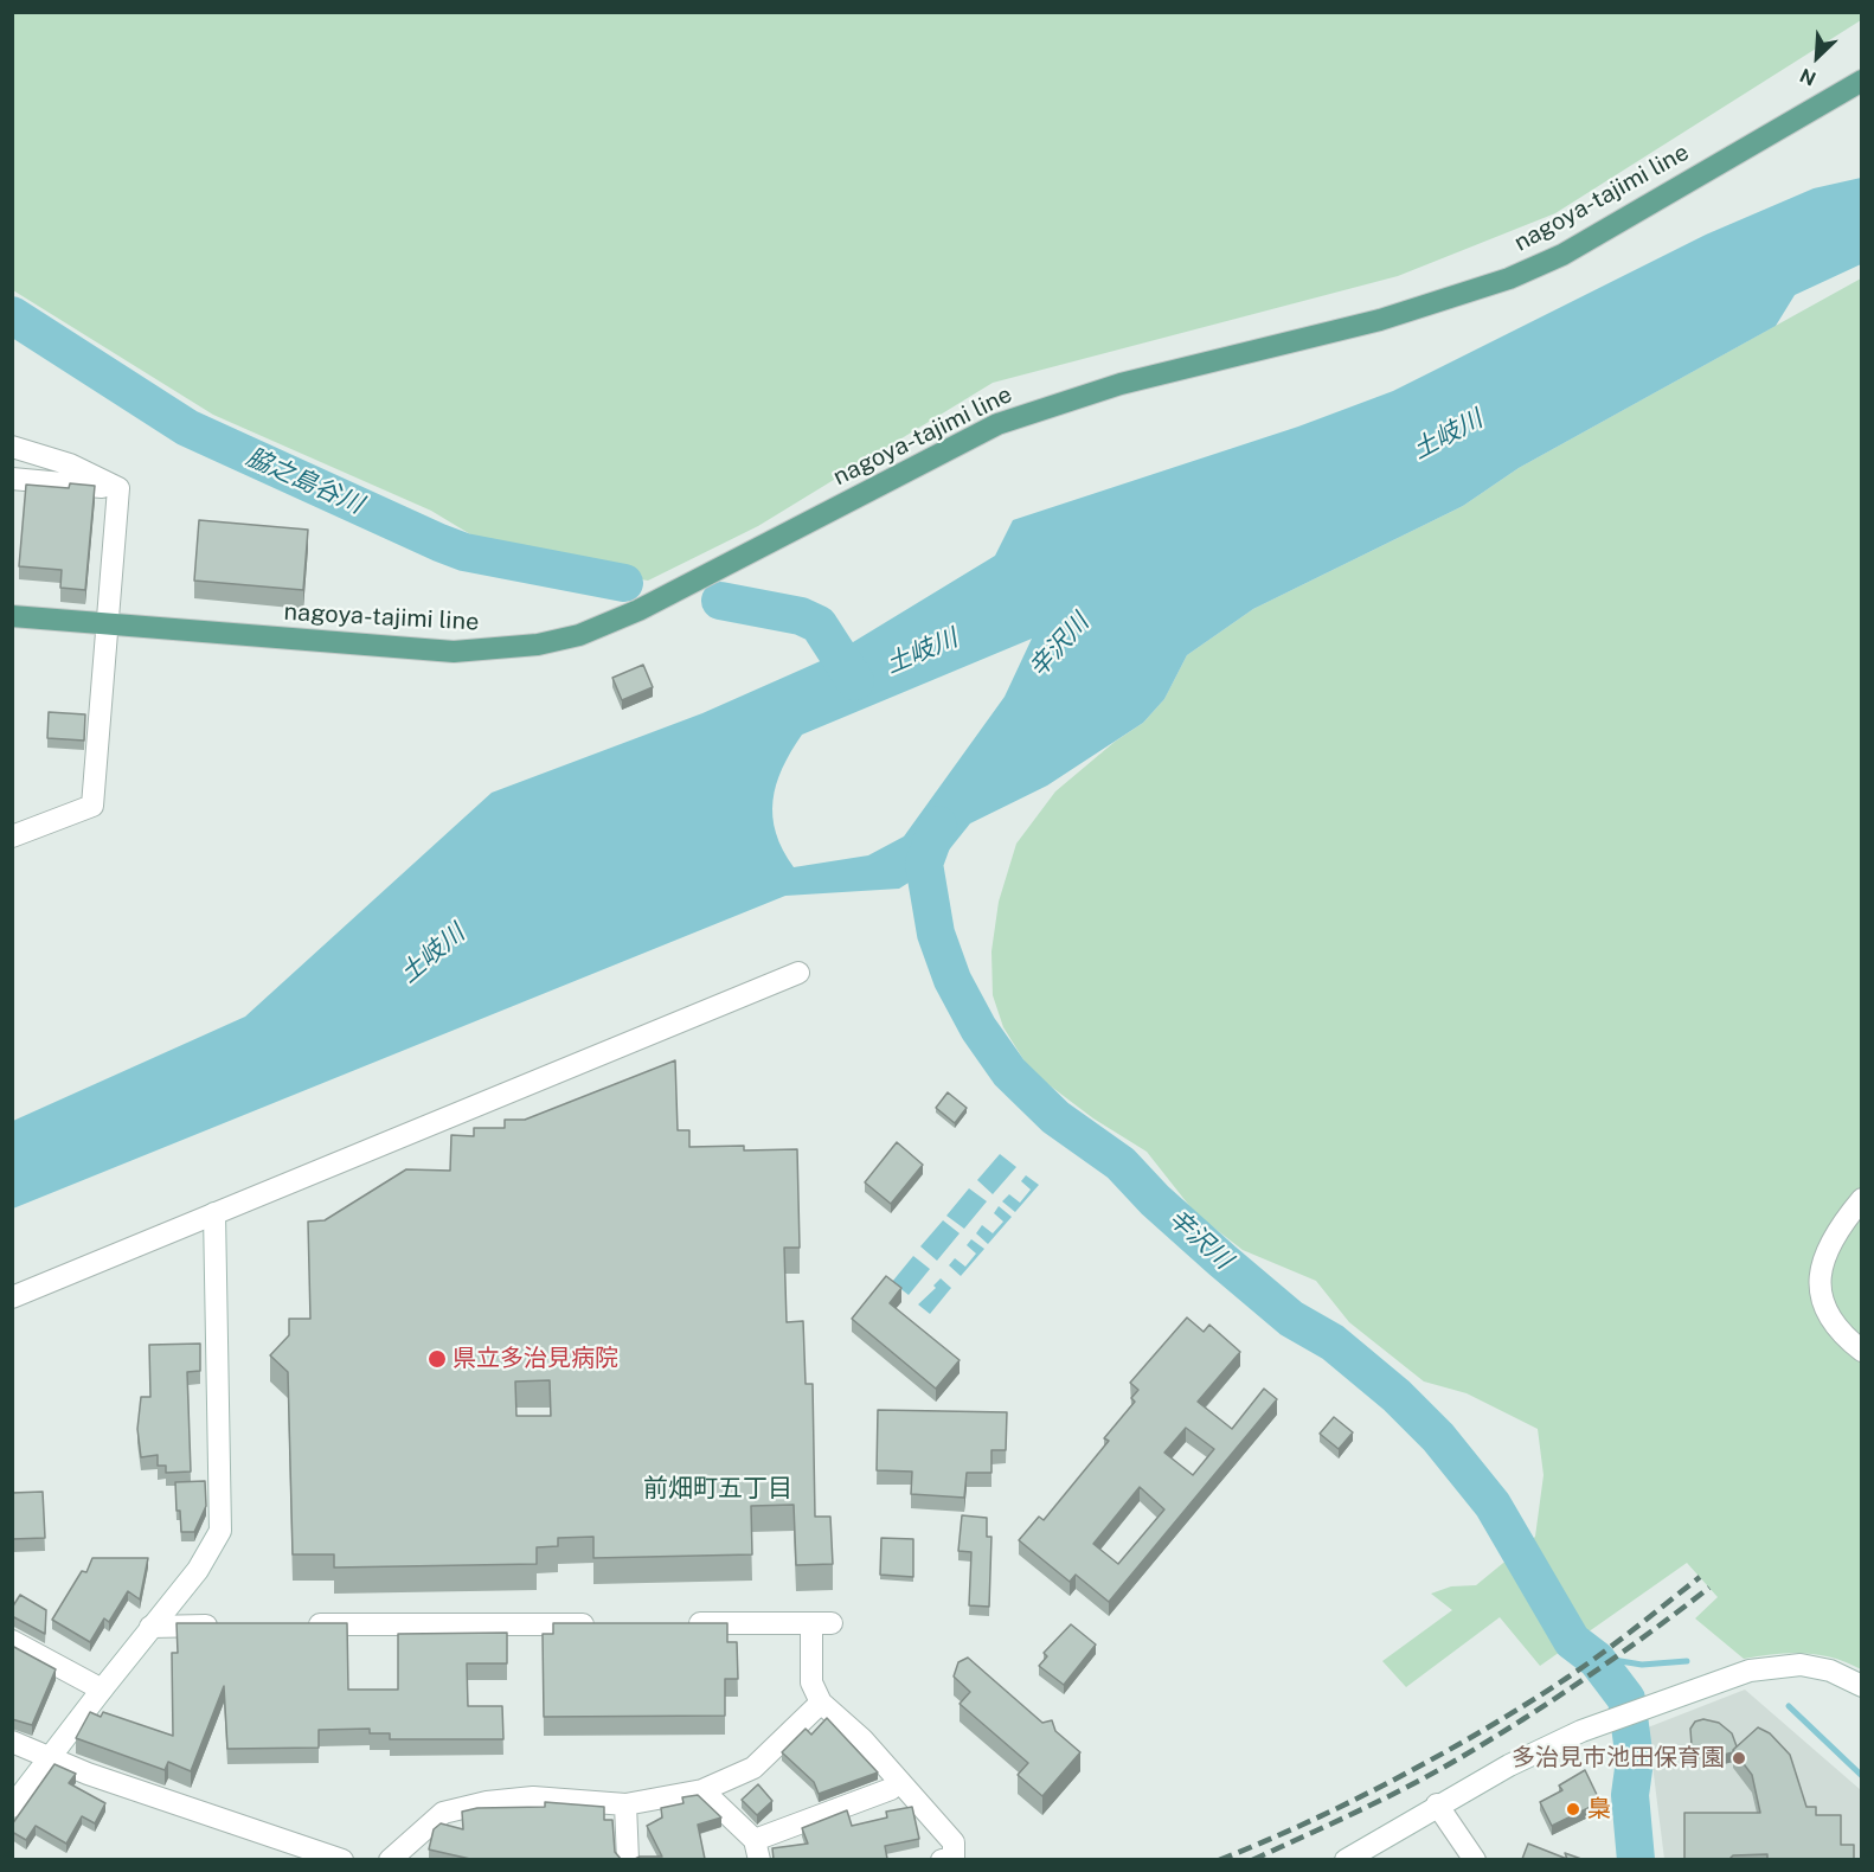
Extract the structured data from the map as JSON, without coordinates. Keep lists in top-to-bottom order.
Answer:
{
  "streets": {
    "main road": ["nagoya-tajimi line"]
  },
  "districts": ["前畑町五丁目"],
  "water": ["土岐川", "脇之島谷川", "辛沢川"],
  "places": ["県立多治見病院", "多治見市池田保育園", "梟"],
  "north": "bottom left"
}
